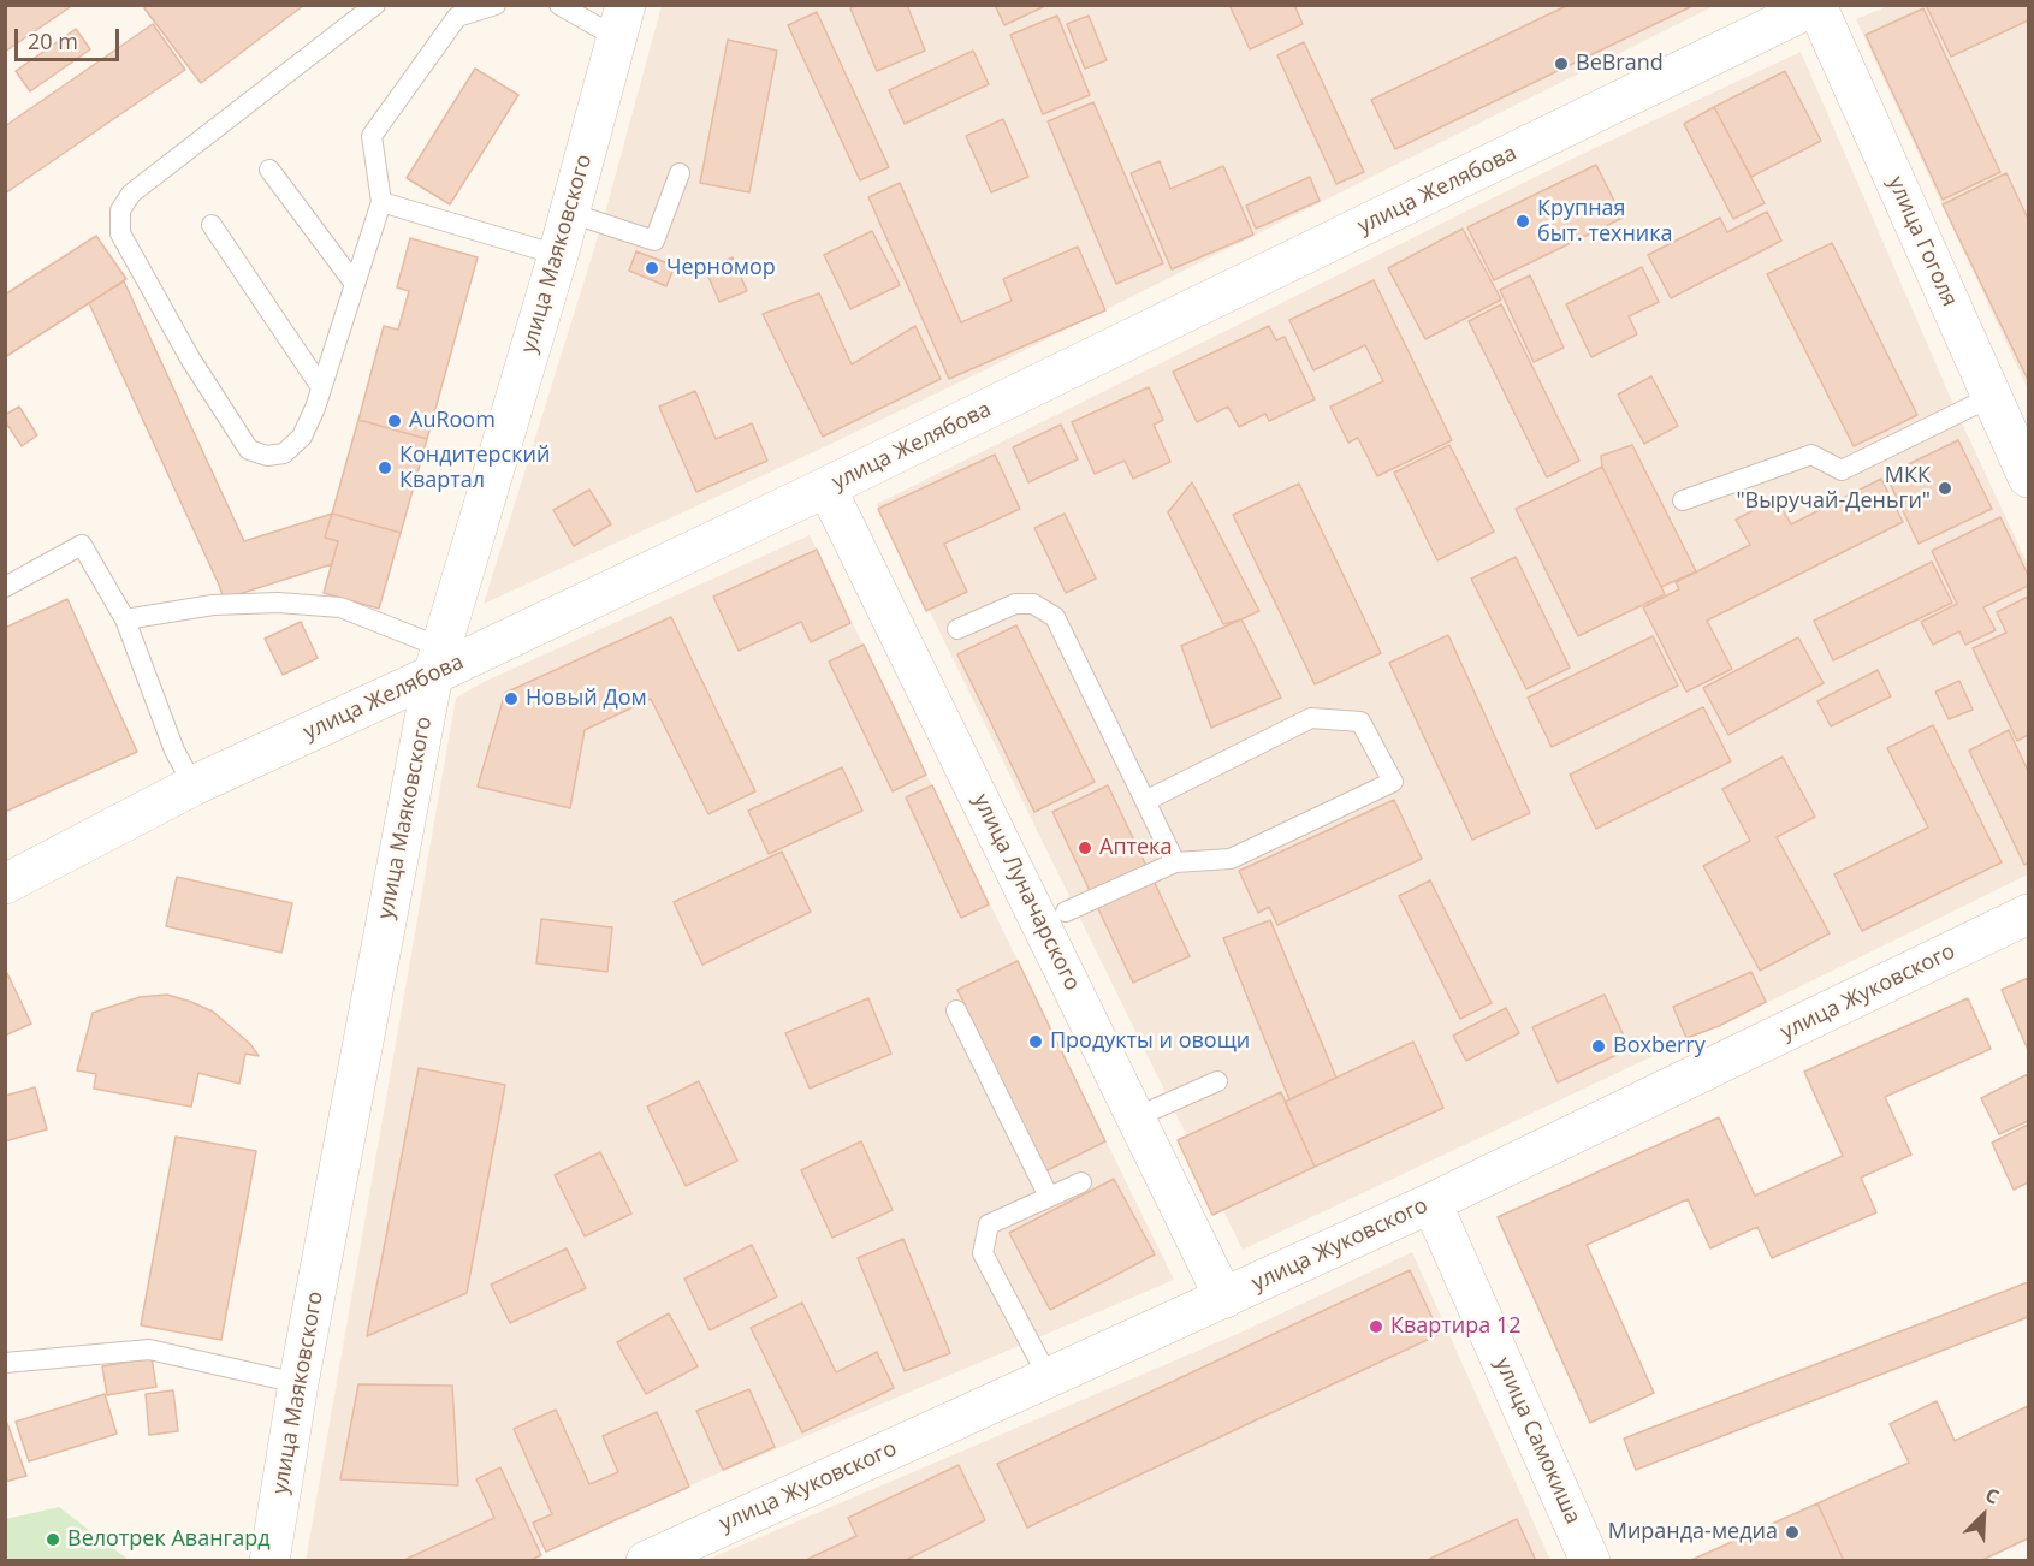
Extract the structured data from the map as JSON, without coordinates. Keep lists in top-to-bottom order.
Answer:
{
  "streets": {
    "main road": [
      "улица Желябова",
      "улица Гоголя",
      "улица Маяковского",
      "улица Жуковского",
      "улица Самокиша"
    ],
    "street": ["улица Луначарского"]
  },
  "crossings": [
    ["улица Желябова", "улица Гоголя"],
    ["улица Желябова", "улица Маяковского"],
    ["улица Желябова", "улица Луначарского"],
    ["улица Луначарского", "улица Жуковского"],
    ["улица Жуковского", "улица Самокиша"]
  ],
  "places": [
    "BeBrand",
    "Крупная быт. техника",
    "Черномор",
    "AuRoom",
    "Кондитерский Квартал",
    "МКК \"Выручай-Деньги\"",
    "Новый Дом",
    "Аптека",
    "Продукты и овощи",
    "Boxberry",
    "Квартира 12",
    "Миранда-медиа",
    "Велотрек Авангард"
  ],
  "scale_bar": "20 m",
  "north": "top right"
}
